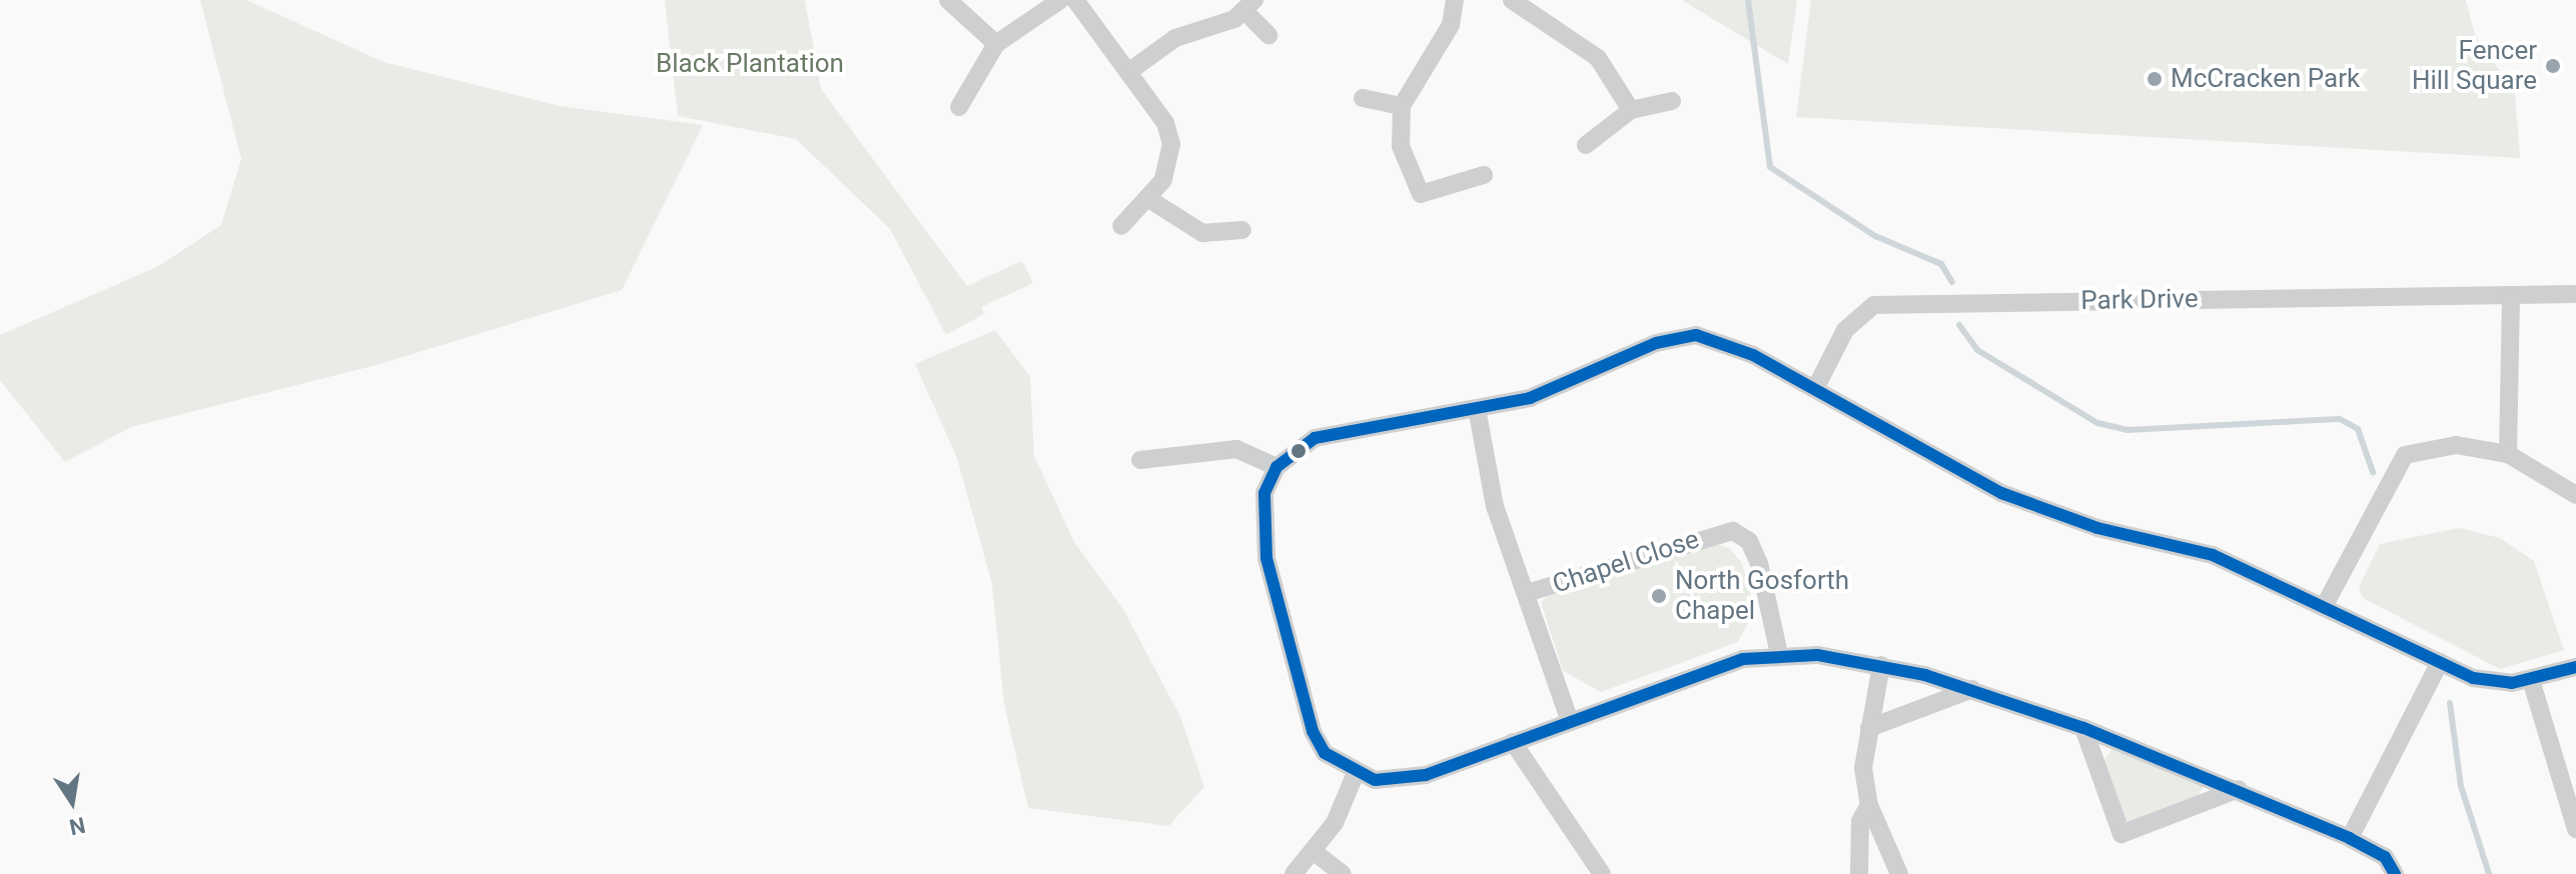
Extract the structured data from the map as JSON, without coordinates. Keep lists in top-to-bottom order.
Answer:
{
  "streets": {
    "street": ["Park Drive", "Chapel Close"]
  },
  "parks": ["Black Plantation"],
  "places": ["Fencer Hill Square", "McCracken Park", "North Gosforth Chapel"],
  "north": "bottom"
}
